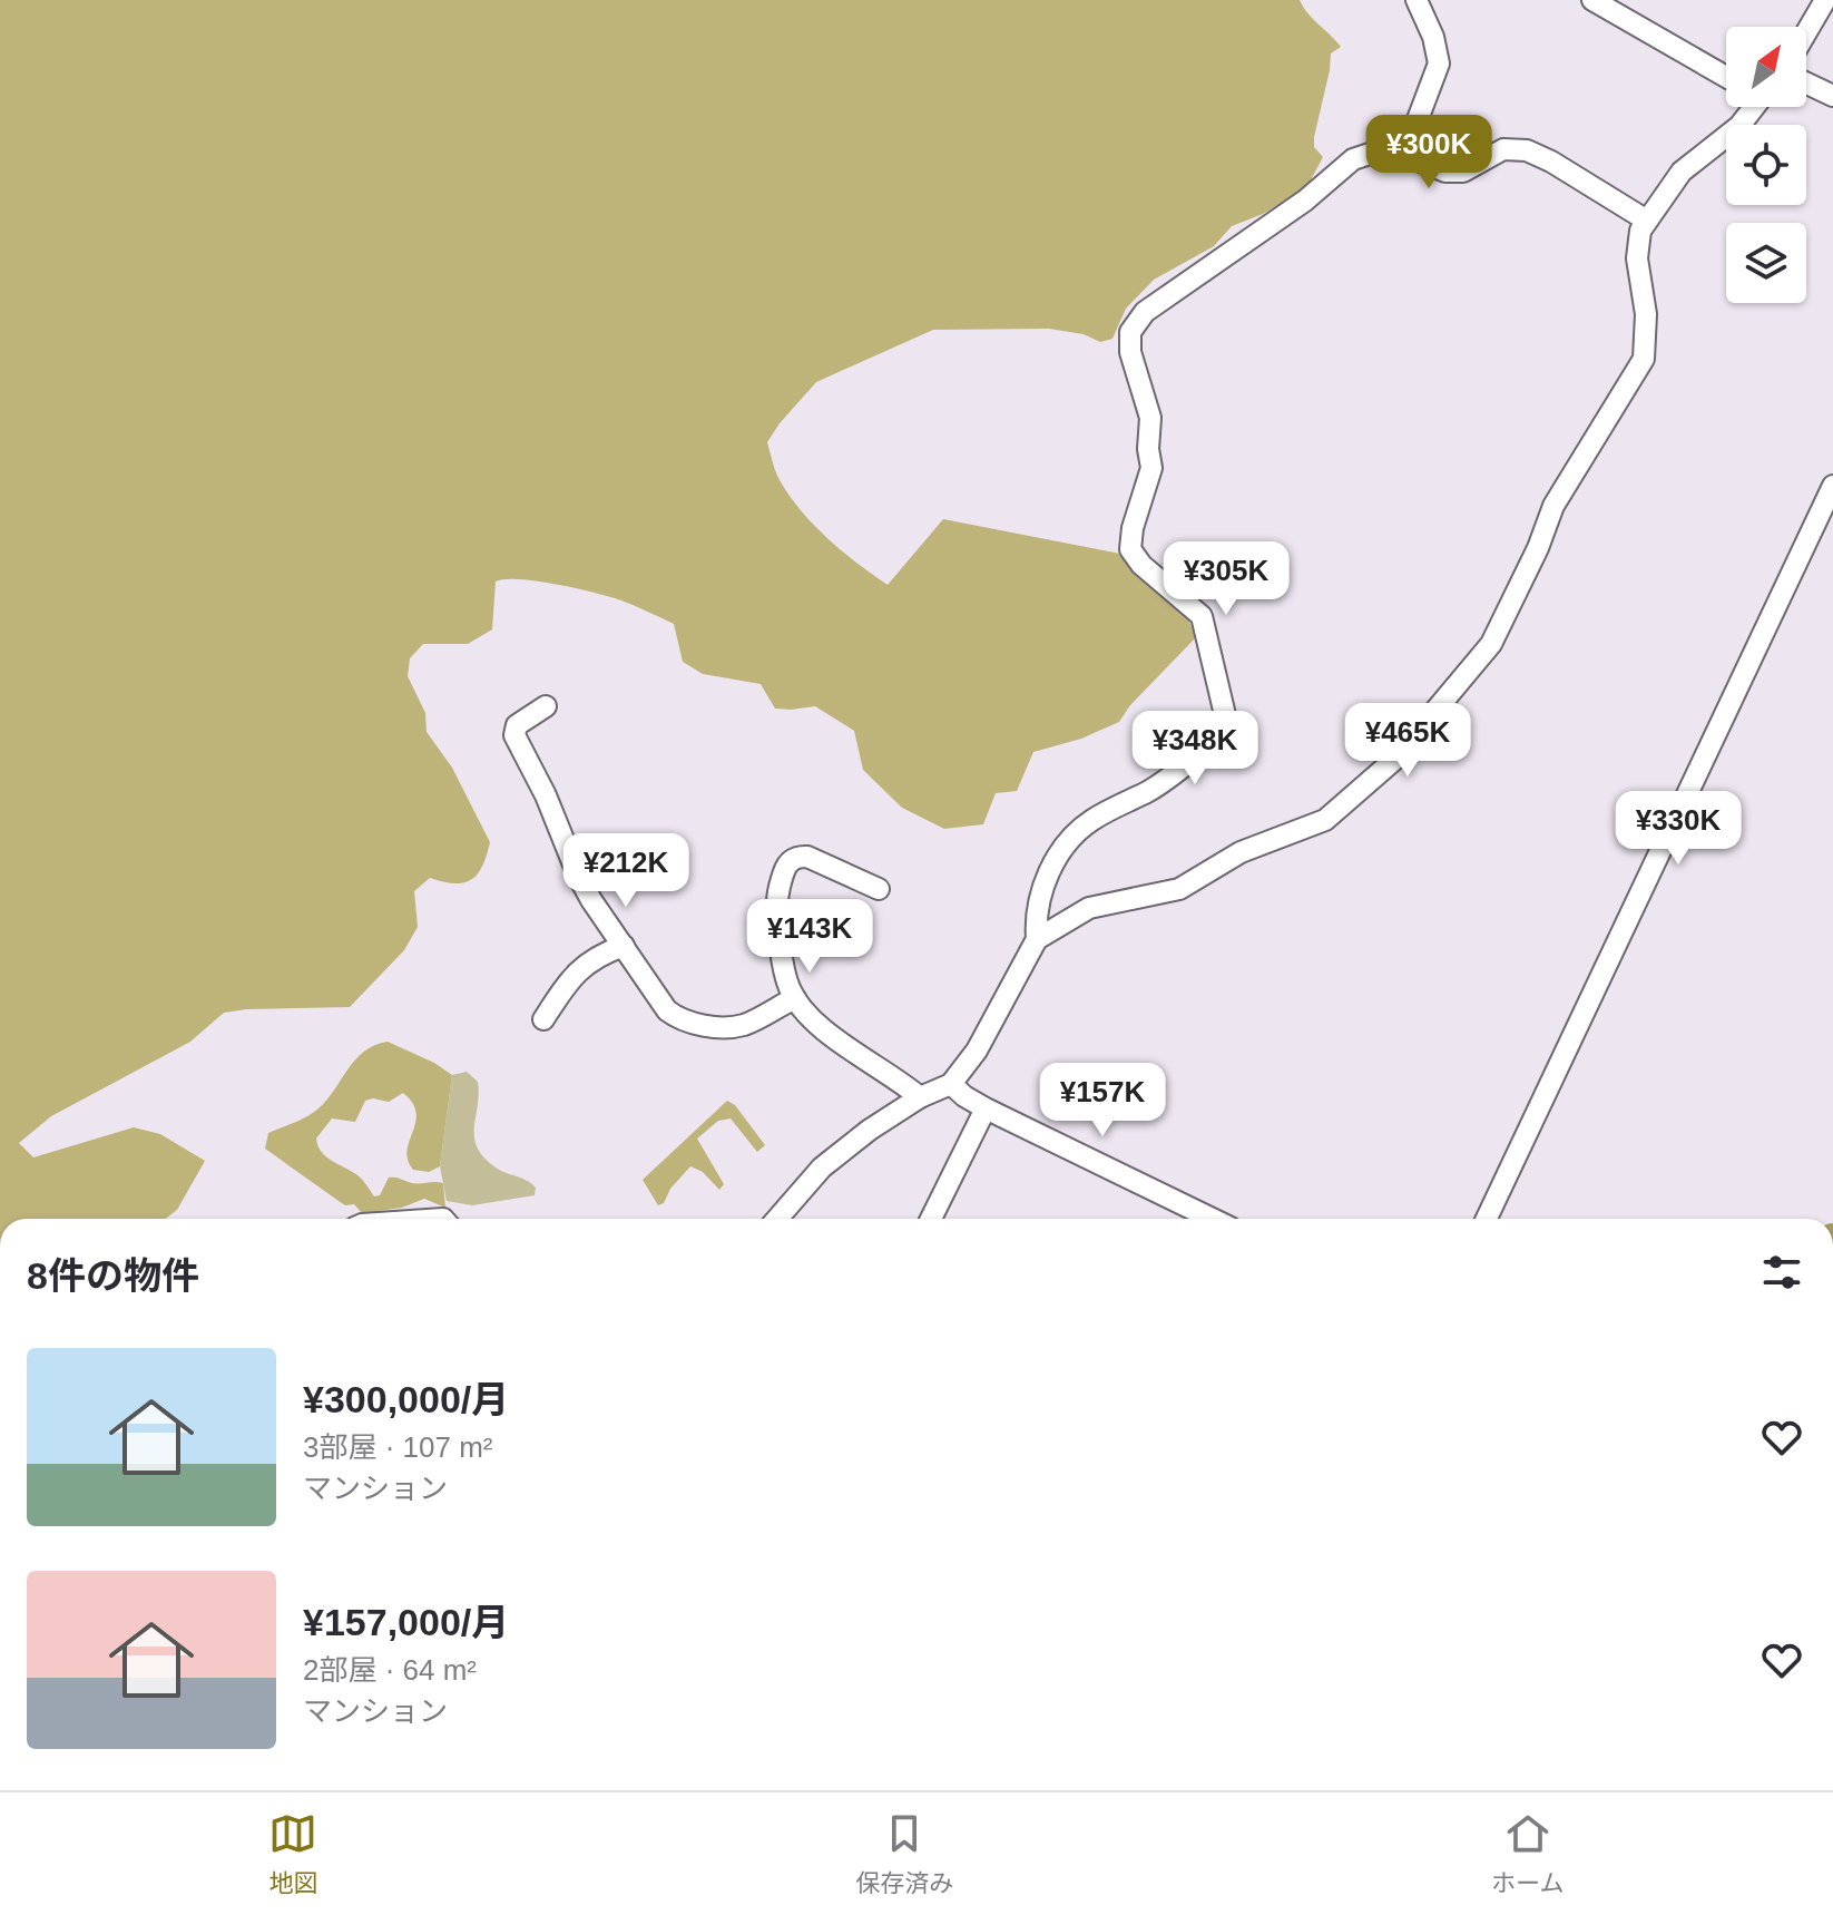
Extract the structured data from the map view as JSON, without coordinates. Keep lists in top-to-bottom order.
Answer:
{
  "north": "top right",
  "page": {
    "price": [
      "¥300K",
      "¥305K",
      "¥465K",
      "¥348K",
      "¥330K",
      "¥212K",
      "¥143K",
      "¥157K"
    ],
    "heading": "8件の物件",
    "list": [
      {
        "name": "¥300,000/月",
        "note": "3部屋 · 107 m² · マンション"
      },
      {
        "name": "¥157,000/月",
        "note": "2部屋 · 64 m² · マンション"
      }
    ],
    "tabs": ["地図", "保存済み", "ホーム"]
  }
}
